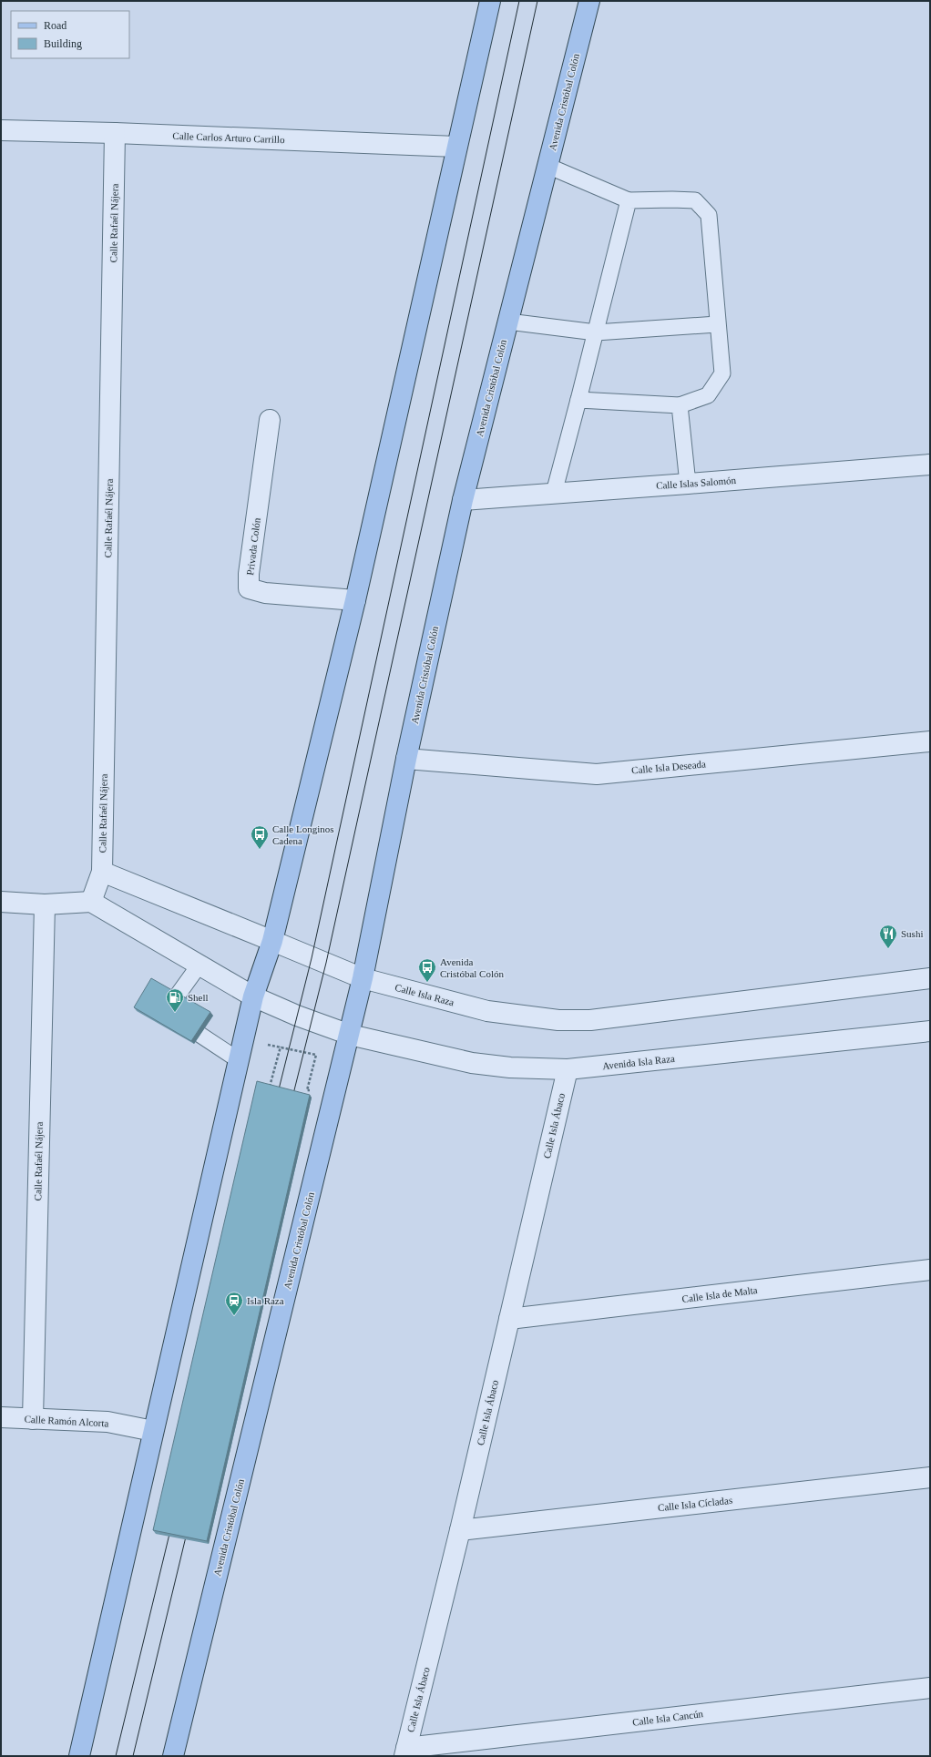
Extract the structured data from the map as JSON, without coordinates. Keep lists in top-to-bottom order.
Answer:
{
  "streets": {
    "main road": ["Avenida Cristóbal Colón"],
    "street": [
      "Calle Carlos Arturo Carrillo",
      "Calle Rafaél Nájera",
      "Calle Islas Salomón",
      "Privada Colón",
      "Calle Isla Deseada",
      "Calle Isla Raza",
      "Avenida Isla Raza",
      "Calle Isla Ábaco",
      "Calle Isla de Malta",
      "Calle Ramón Alcorta",
      "Calle Isla Cícladas",
      "Calle Isla Cancún"
    ]
  },
  "crossings": [
    ["Avenida Cristóbal Colón", "Calle Islas Salomón"],
    ["Avenida Cristóbal Colón", "Calle Isla Deseada"],
    ["Avenida Cristóbal Colón", "Calle Isla Raza"],
    ["Avenida Cristóbal Colón", "Avenida Isla Raza"],
    ["Calle Carlos Arturo Carrillo", "Calle Rafaél Nájera"],
    ["Calle Rafaél Nájera", "Calle Ramón Alcorta"],
    ["Avenida Isla Raza", "Calle Isla Ábaco"],
    ["Calle Isla Ábaco", "Calle Isla de Malta"],
    ["Calle Isla Ábaco", "Calle Isla Cícladas"],
    ["Calle Isla Ábaco", "Calle Isla Cancún"]
  ],
  "places": {
    "bus stop": ["Calle Longinos Cadena", "Avenida Cristóbal Colón"],
    "restaurant": ["Sushi"],
    "fuel station": ["Shell"],
    "station": ["Isla Raza"]
  },
  "legend": ["Road", "Building"]
}
